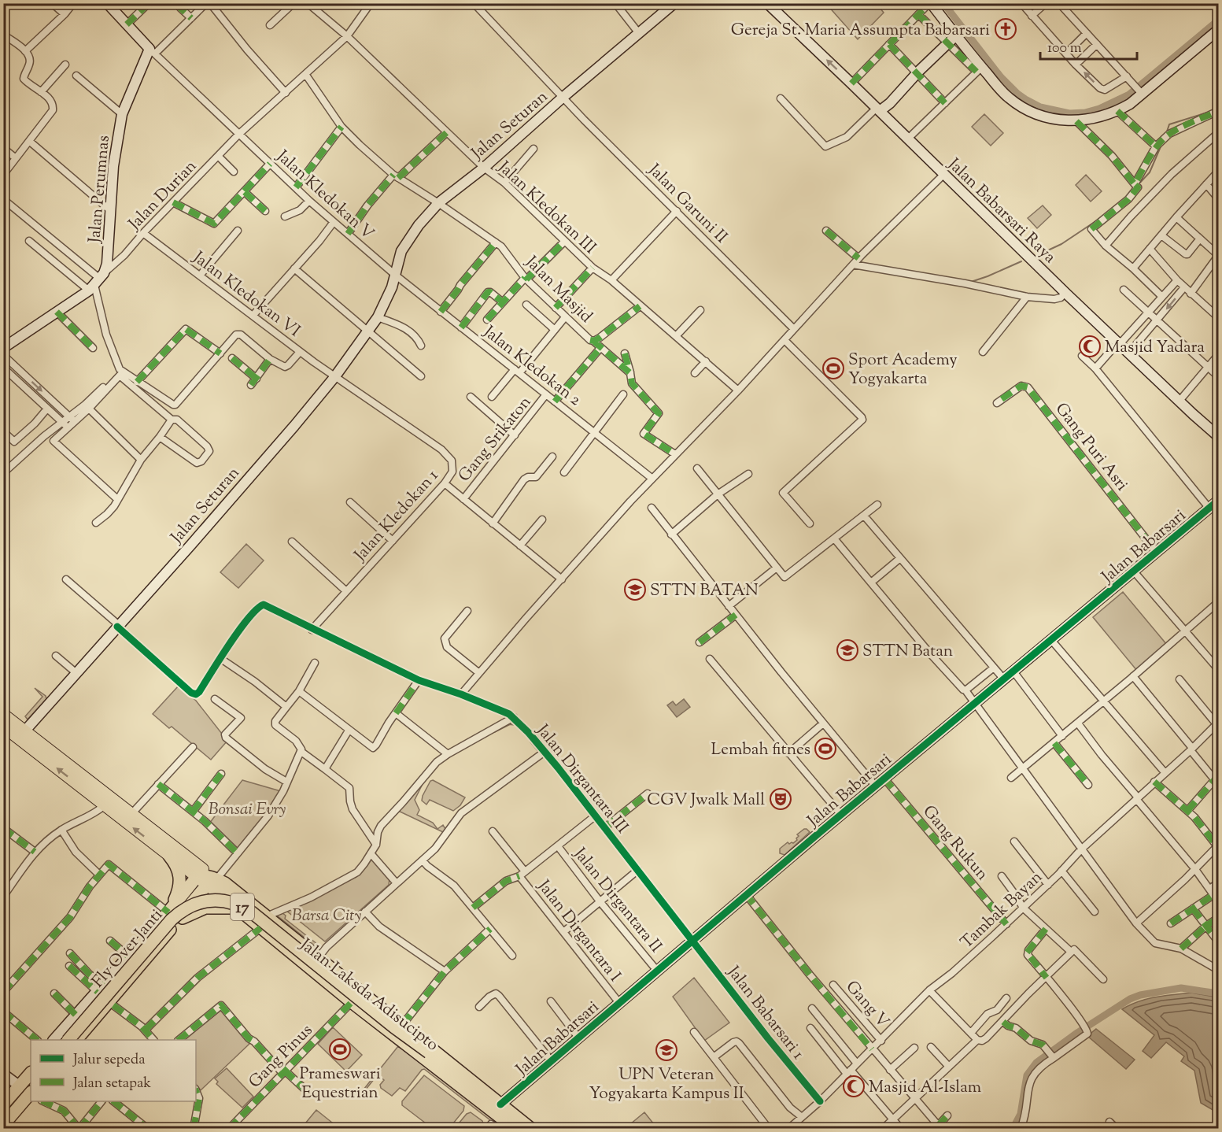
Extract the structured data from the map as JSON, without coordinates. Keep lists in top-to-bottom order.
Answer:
{
  "streets": {
    "highway": ["17", "Fly Over Janti", "Jalan Laksda Adisucipto"],
    "street": [
      "Jalan Seturan",
      "Jalan Perumnas",
      "Jalan Durian",
      "Jalan Kledokan V",
      "Jalan Garuni II",
      "Jalan Kledokan III",
      "Jalan Babarsari Raya",
      "Jalan Masjid",
      "Jalan Kledokan VI",
      "Jalan Kledokan 2",
      "Gang Srikaton",
      "Gang Puri Asri",
      "Jalan Kledokan 1",
      "Jalan Babarsari",
      "Jalan Dirgantara III",
      "Gang Rukun",
      "Jalan Dirgantara II",
      "Tambak Bayan",
      "Jalan Dirgantara I",
      "Gang V",
      "Jalan Babarsari 1",
      "Gang Pinus"
    ]
  },
  "crossings": [
    ["Jalan Seturan", "Jalan Kledokan V"],
    ["Jalan Seturan", "Jalan Garuni II"],
    ["Jalan Seturan", "Jalan Kledokan III"],
    ["Jalan Seturan", "Jalan Masjid"],
    ["Jalan Seturan", "Jalan Kledokan VI"],
    ["Jalan Seturan", "Jalan Kledokan 2"],
    ["Jalan Seturan", "Jalan Kledokan 1"],
    ["Jalan Seturan", "Jalan Laksda Adisucipto"],
    ["Jalan Perumnas", "Jalan Durian"],
    ["Jalan Perumnas", "Jalan Kledokan V"],
    ["Jalan Durian", "Jalan Kledokan V"],
    ["Jalan Durian", "Jalan Kledokan III"],
    ["Jalan Durian", "Jalan Masjid"],
    ["Jalan Durian", "Jalan Kledokan VI"],
    ["Jalan Kledokan V", "Jalan Kledokan 2"],
    ["Jalan Kledokan III", "Jalan Masjid"],
    ["Jalan Kledokan VI", "Jalan Kledokan 1"],
    ["Jalan Kledokan 2", "Gang Srikaton"],
    ["Gang Puri Asri", "Jalan Babarsari"],
    ["Jalan Kledokan 1", "Jalan Dirgantara III"],
    ["Jalan Babarsari", "Jalan Dirgantara III"],
    ["Jalan Babarsari", "Gang Rukun"],
    ["Jalan Babarsari", "Jalan Dirgantara II"],
    ["Jalan Babarsari", "Jalan Dirgantara I"],
    ["Jalan Babarsari", "Jalan Laksda Adisucipto"],
    ["Jalan Babarsari", "Jalan Babarsari 1"],
    ["Jalan Dirgantara III", "Jalan Babarsari 1"],
    ["Gang Rukun", "Tambak Bayan"],
    ["17", "Fly Over Janti"],
    ["17", "Jalan Laksda Adisucipto"],
    ["Tambak Bayan", "Gang V"],
    ["Tambak Bayan", "Jalan Babarsari 1"],
    ["Fly Over Janti", "Jalan Laksda Adisucipto"],
    ["Jalan Laksda Adisucipto", "Gang Pinus"]
  ],
  "parks": ["Bonsai Evry", "Barsa City"],
  "places": {
    "church": ["Gereja St. Maria Assumpta Babarsari"],
    "mosque": ["Masjid Yadara", "Masjid Al-Islam"],
    "sports": ["Sport Academy Yogyakarta", "Lembah fitnes", "Prameswari Equestrian"],
    "school or university": ["STTN BATAN", "STTN Batan", "UPN Veteran Yogyakarta Kampus II"],
    "theatre": ["CGV Jwalk Mall"]
  },
  "legend": ["Jalur sepeda", "Jalan setapak"],
  "scale_bar": "100 m"
}
